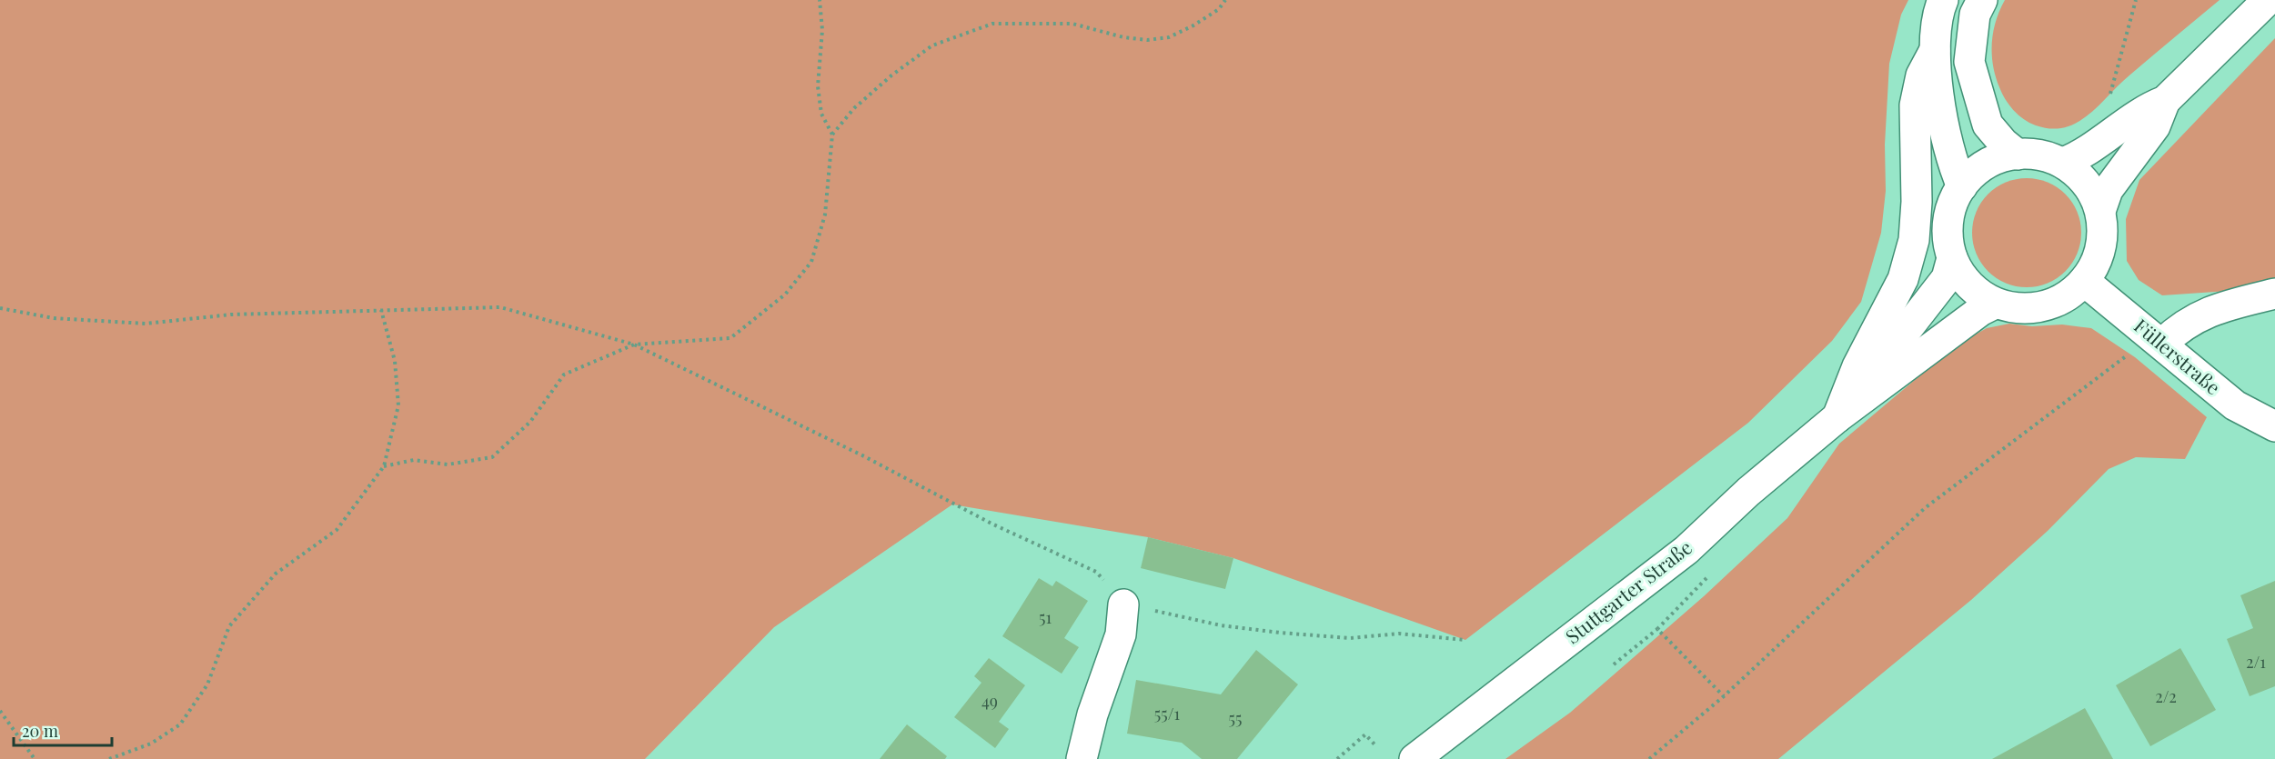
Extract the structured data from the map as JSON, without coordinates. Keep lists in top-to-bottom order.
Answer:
{
  "streets": {
    "main road": ["Füllerstraße", "Stuttgarter Straße"]
  },
  "crossings": [
    ["Füllerstraße", "Stuttgarter Straße"]
  ],
  "house_numbers": [
    "51",
    "2/1",
    "2/2",
    "49",
    "55/1",
    "55"
  ],
  "scale_bar": "20 m"
}
